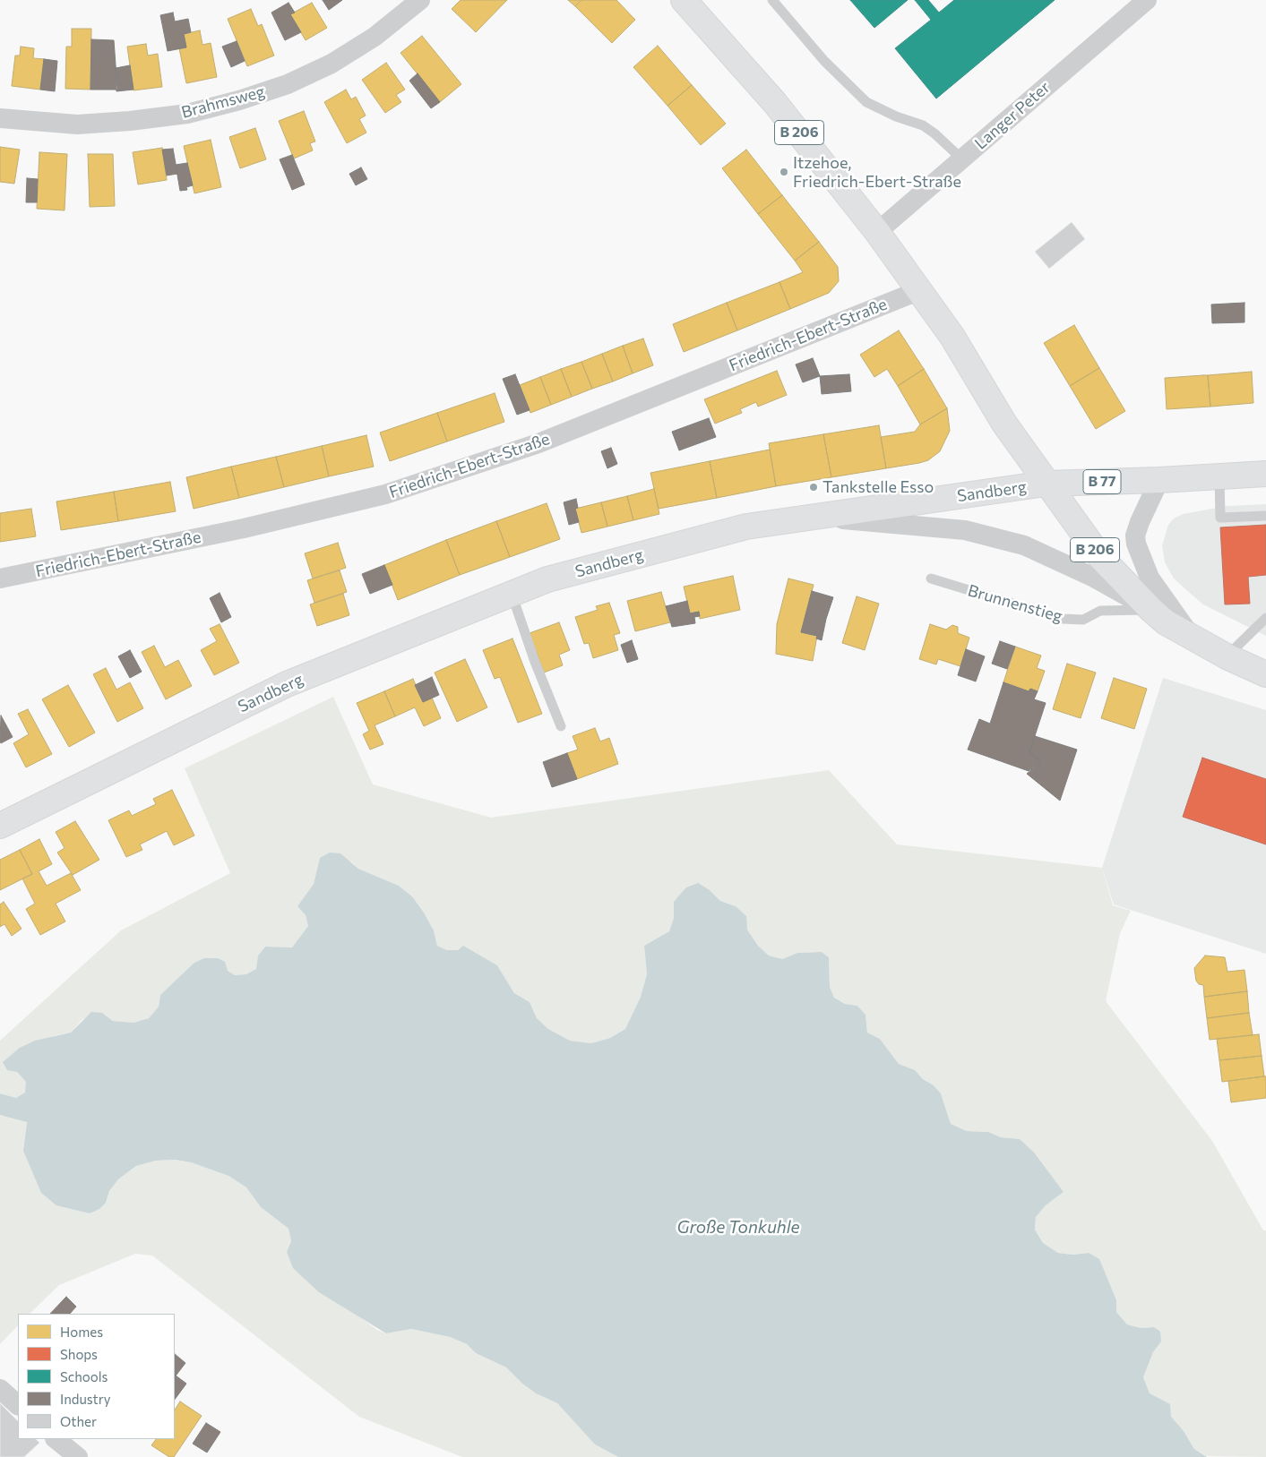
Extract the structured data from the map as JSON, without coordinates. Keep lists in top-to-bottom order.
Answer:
{
  "streets": {
    "main road": ["B 206", "B 77", "Sandberg"],
    "street": ["Brahmsweg", "Langer Peter", "Friedrich-Ebert-Straße"],
    "lane": ["Brunnenstieg"]
  },
  "crossings": [
    ["Langer Peter", "B 206"],
    ["B 206", "Friedrich-Ebert-Straße"],
    ["B 206", "Sandberg"],
    ["B 206", "Brunnenstieg"]
  ],
  "water": ["Große Tonkuhle"],
  "places": ["Itzehoe, Friedrich-Ebert-Straße", "Tankstelle Esso"],
  "legend": [
    "Homes",
    "Shops",
    "Schools",
    "Industry",
    "Other"
  ]
}
